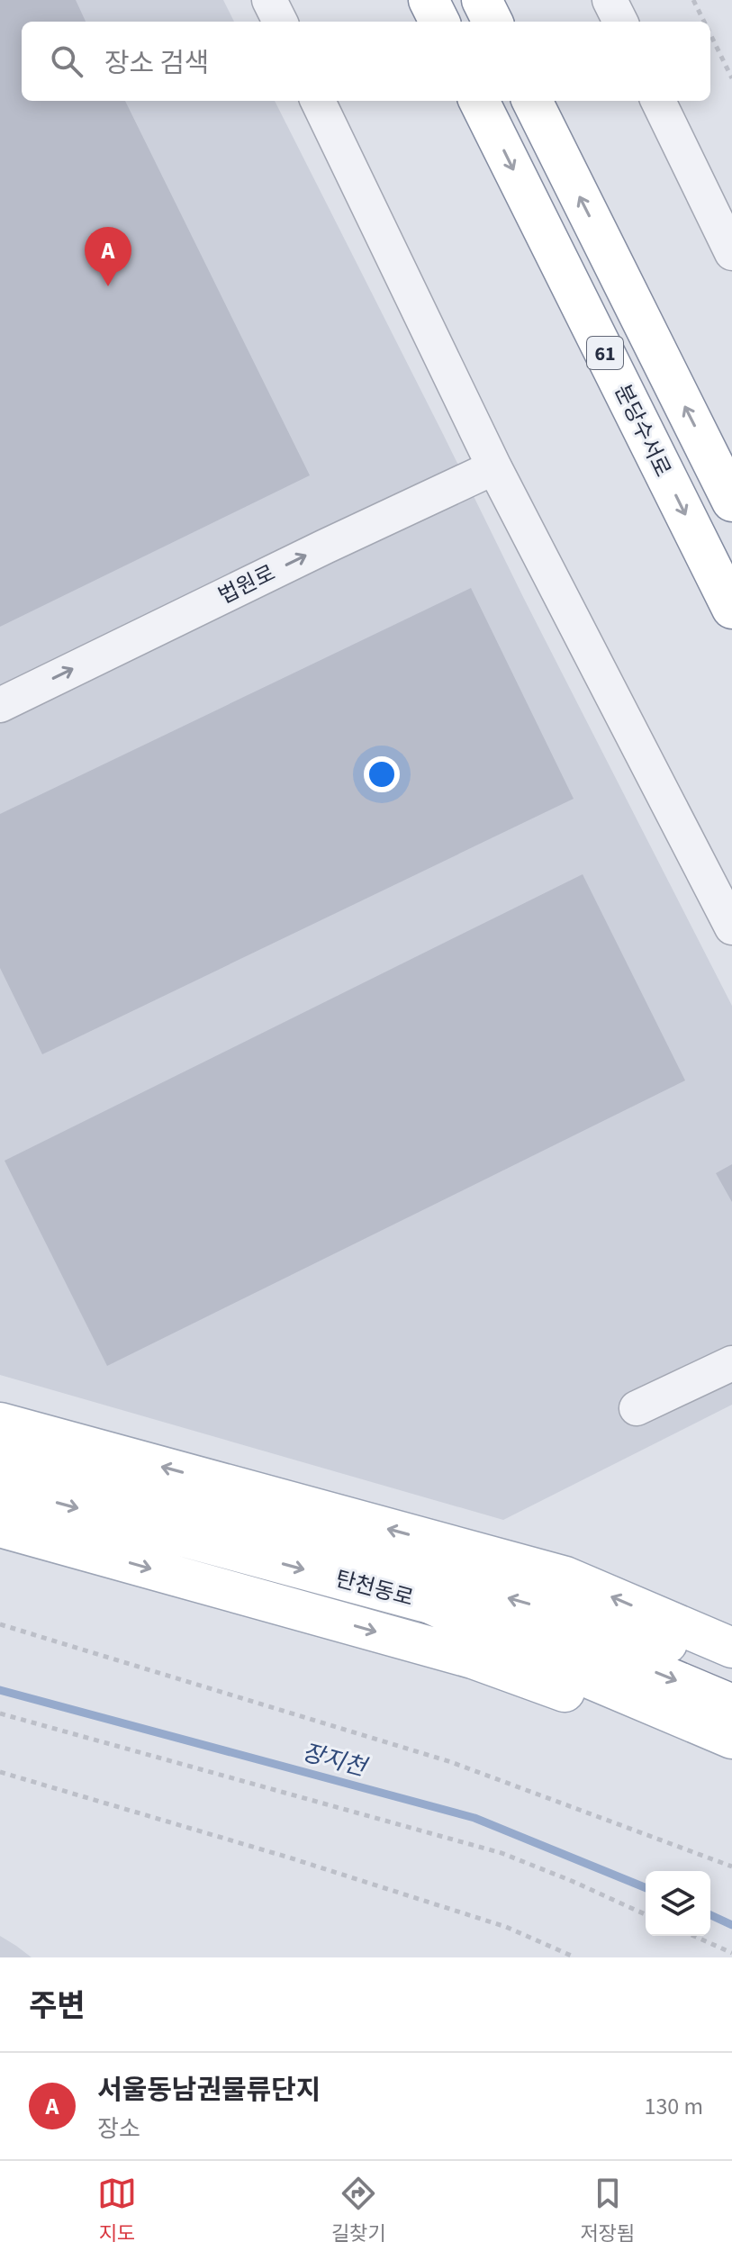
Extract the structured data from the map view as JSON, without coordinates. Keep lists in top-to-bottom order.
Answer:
{
  "streets": {
    "main road": ["61", "분당수서로", "탄천동로"],
    "street": ["법원로"]
  },
  "one_way": ["법원로"],
  "water": ["장지천"],
  "page": {
    "search": "장소 검색",
    "pins": "A",
    "heading": "주변",
    "list": [
      {
        "mark": "A",
        "name": "서울동남권물류단지",
        "note": "장소",
        "value": "130 m"
      }
    ],
    "nav": ["지도", "길찾기", "저장됨"]
  }
}
